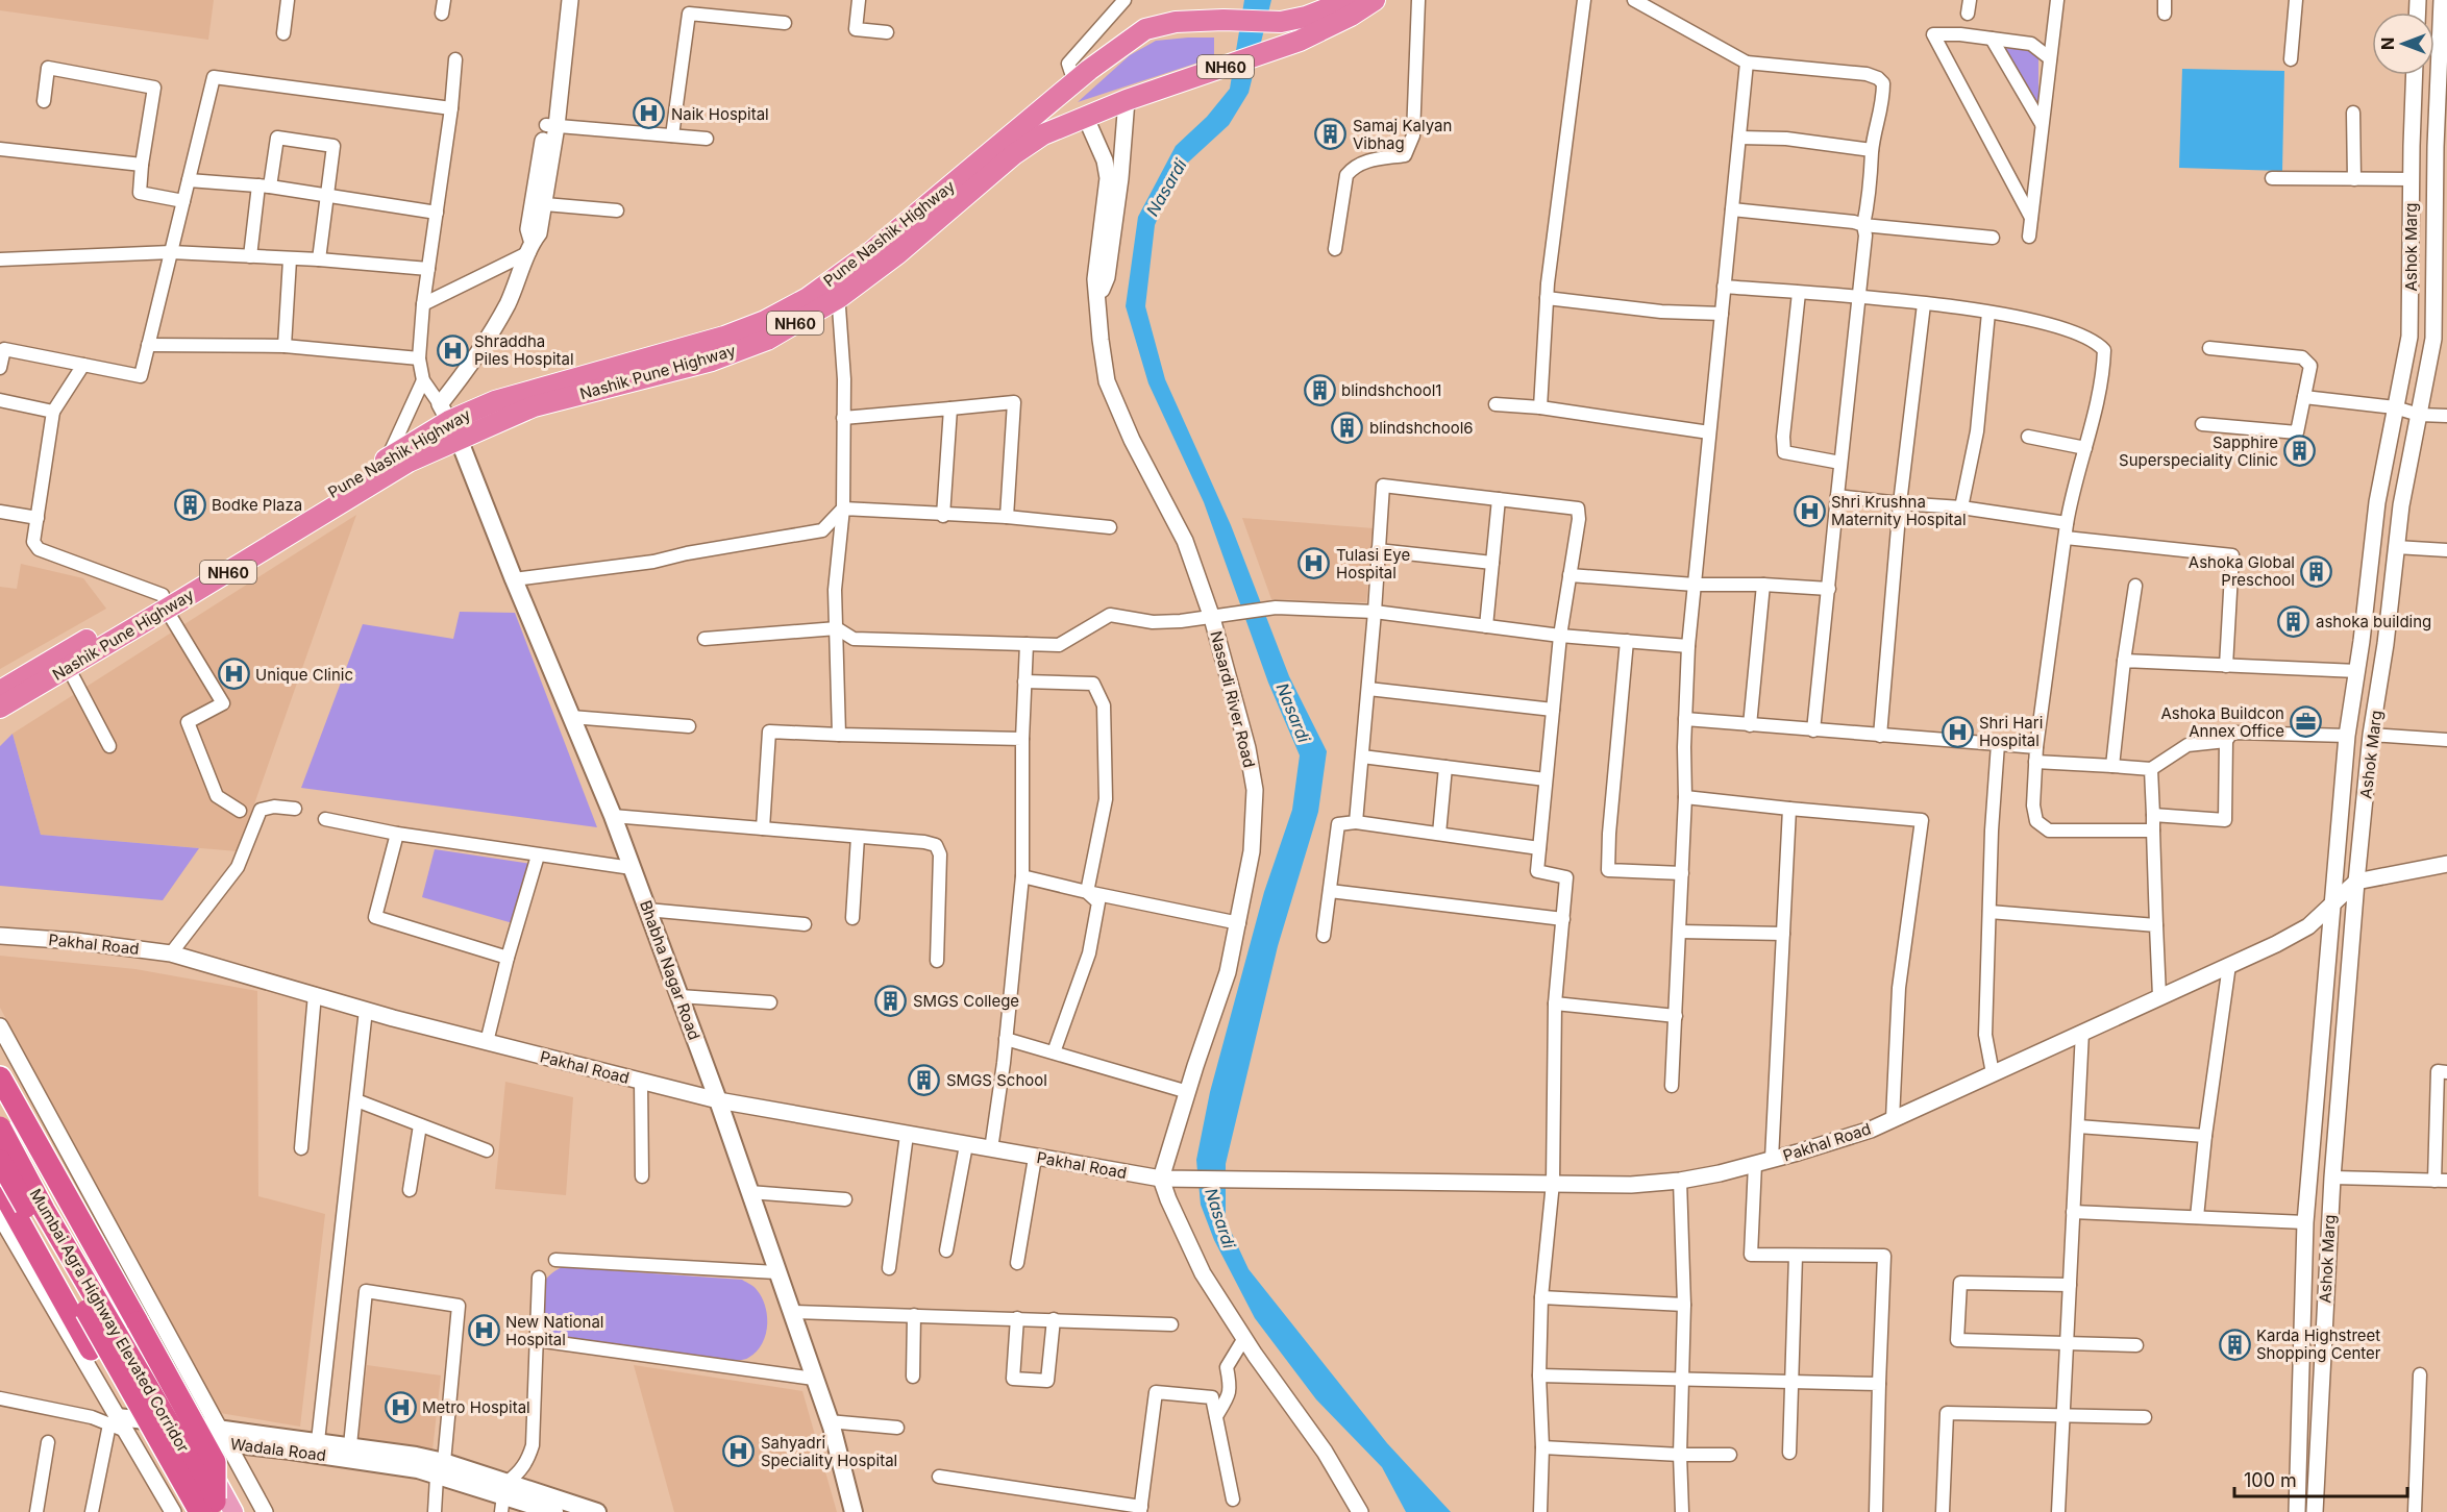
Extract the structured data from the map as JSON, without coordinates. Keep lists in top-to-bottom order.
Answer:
{
  "streets": {
    "highway": [
      "NH60",
      "Pune Nashik Highway",
      "Nashik Pune Highway",
      "Mumbai Agra Highway Elevated Corridor"
    ],
    "main road": ["Bhabha Nagar Road", "Wadala Road"],
    "street": ["Ashok Marg", "Nasardi River Road", "Pakhal Road"]
  },
  "crossings": [
    ["NH60", "Pune Nashik Highway"],
    ["Pune Nashik Highway", "Nashik Pune Highway"],
    ["Pune Nashik Highway", "Bhabha Nagar Road"],
    ["Ashok Marg", "Pakhal Road"],
    ["Nashik Pune Highway", "Nasardi River Road"],
    ["Nashik Pune Highway", "Bhabha Nagar Road"],
    ["Nasardi River Road", "Pakhal Road"],
    ["Pakhal Road", "Bhabha Nagar Road"]
  ],
  "water": ["Nasardi"],
  "places": {
    "hospital": [
      "Naik Hospital",
      "Shraddha Piles Hospital",
      "Shri Krushna Maternity Hospital",
      "Tulasi Eye Hospital",
      "Unique Clinic",
      "Shri Hari Hospital",
      "New National Hospital",
      "Metro Hospital",
      "Sahyadri Speciality Hospital"
    ],
    "building": [
      "Samaj Kalyan Vibhag",
      "blindshchool1",
      "blindshchool6",
      "Sapphire Superspeciality Clinic",
      "Bodke Plaza",
      "Ashoka Global Preschool",
      "ashoka building",
      "SMGS College",
      "SMGS School",
      "Karda Highstreet Shopping Center"
    ],
    "office": ["Ashoka Buildcon Annex Office"]
  },
  "scale_bar": "100 m",
  "north": "left"
}
